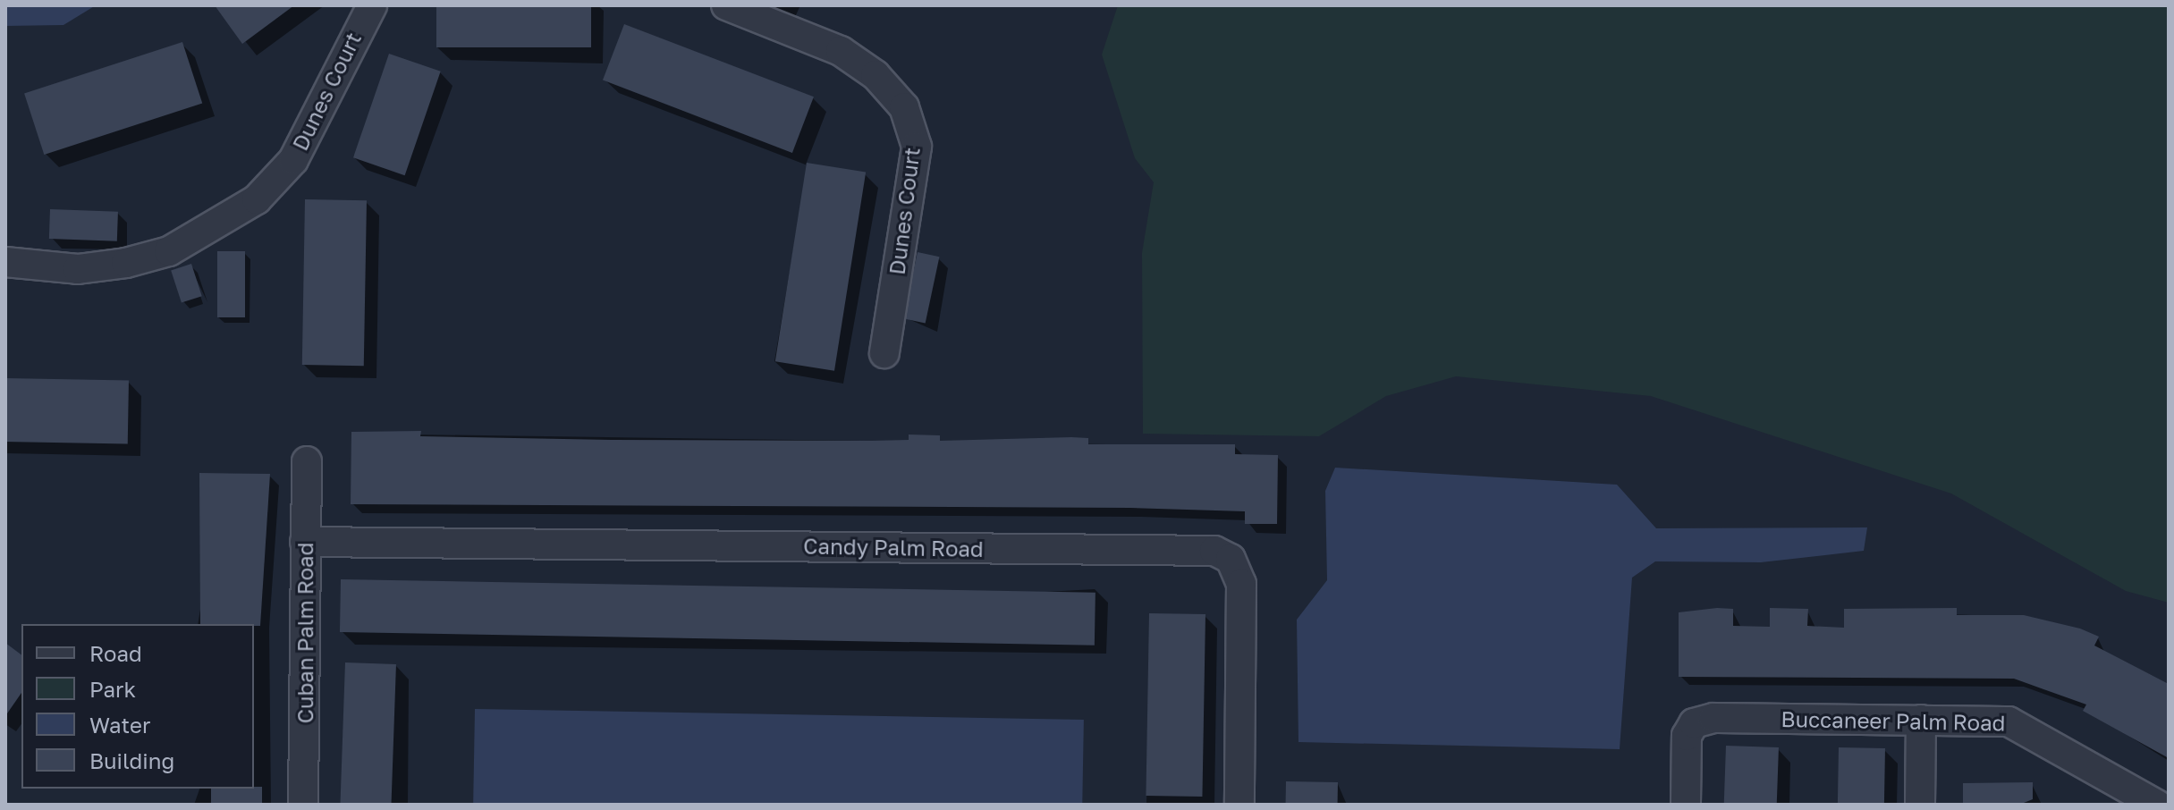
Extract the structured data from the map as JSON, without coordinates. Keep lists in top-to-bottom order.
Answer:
{
  "streets": {
    "street": [
      "Dunes Court",
      "Candy Palm Road",
      "Cuban Palm Road",
      "Buccaneer Palm Road"
    ]
  },
  "crossings": [
    ["Candy Palm Road", "Cuban Palm Road"]
  ],
  "legend": [
    "Road",
    "Park",
    "Water",
    "Building"
  ]
}
